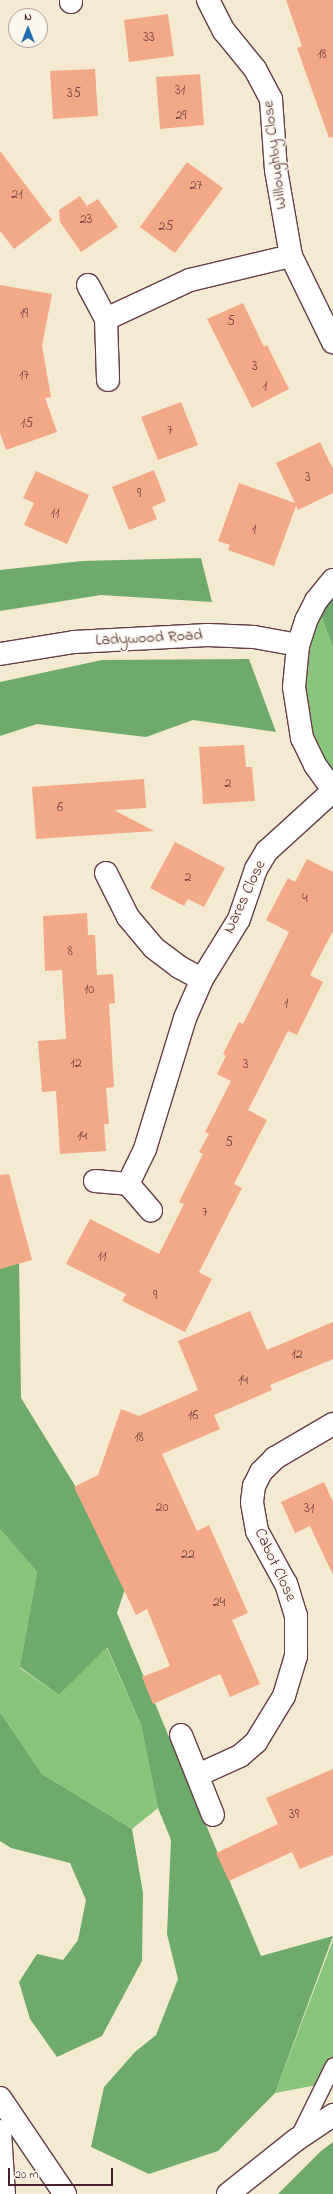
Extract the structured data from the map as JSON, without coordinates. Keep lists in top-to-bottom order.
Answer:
{
  "streets": {
    "street": [
      "Willoughby Close",
      "Ladywood Road",
      "Nares Close",
      "Cabot Close"
    ]
  },
  "house_numbers": [
    "33",
    "18",
    "31",
    "35",
    "29",
    "27",
    "21",
    "23",
    "25",
    "19",
    "5",
    "3",
    "17",
    "1",
    "15",
    "7",
    "3",
    "9",
    "11",
    "1",
    "2",
    "6",
    "2",
    "4",
    "8",
    "10",
    "1",
    "12",
    "3",
    "14",
    "5",
    "7",
    "11",
    "9",
    "12",
    "14",
    "16",
    "18",
    "20",
    "31",
    "22",
    "24",
    "39"
  ],
  "scale_bar": "20 m",
  "north": "top"
}
